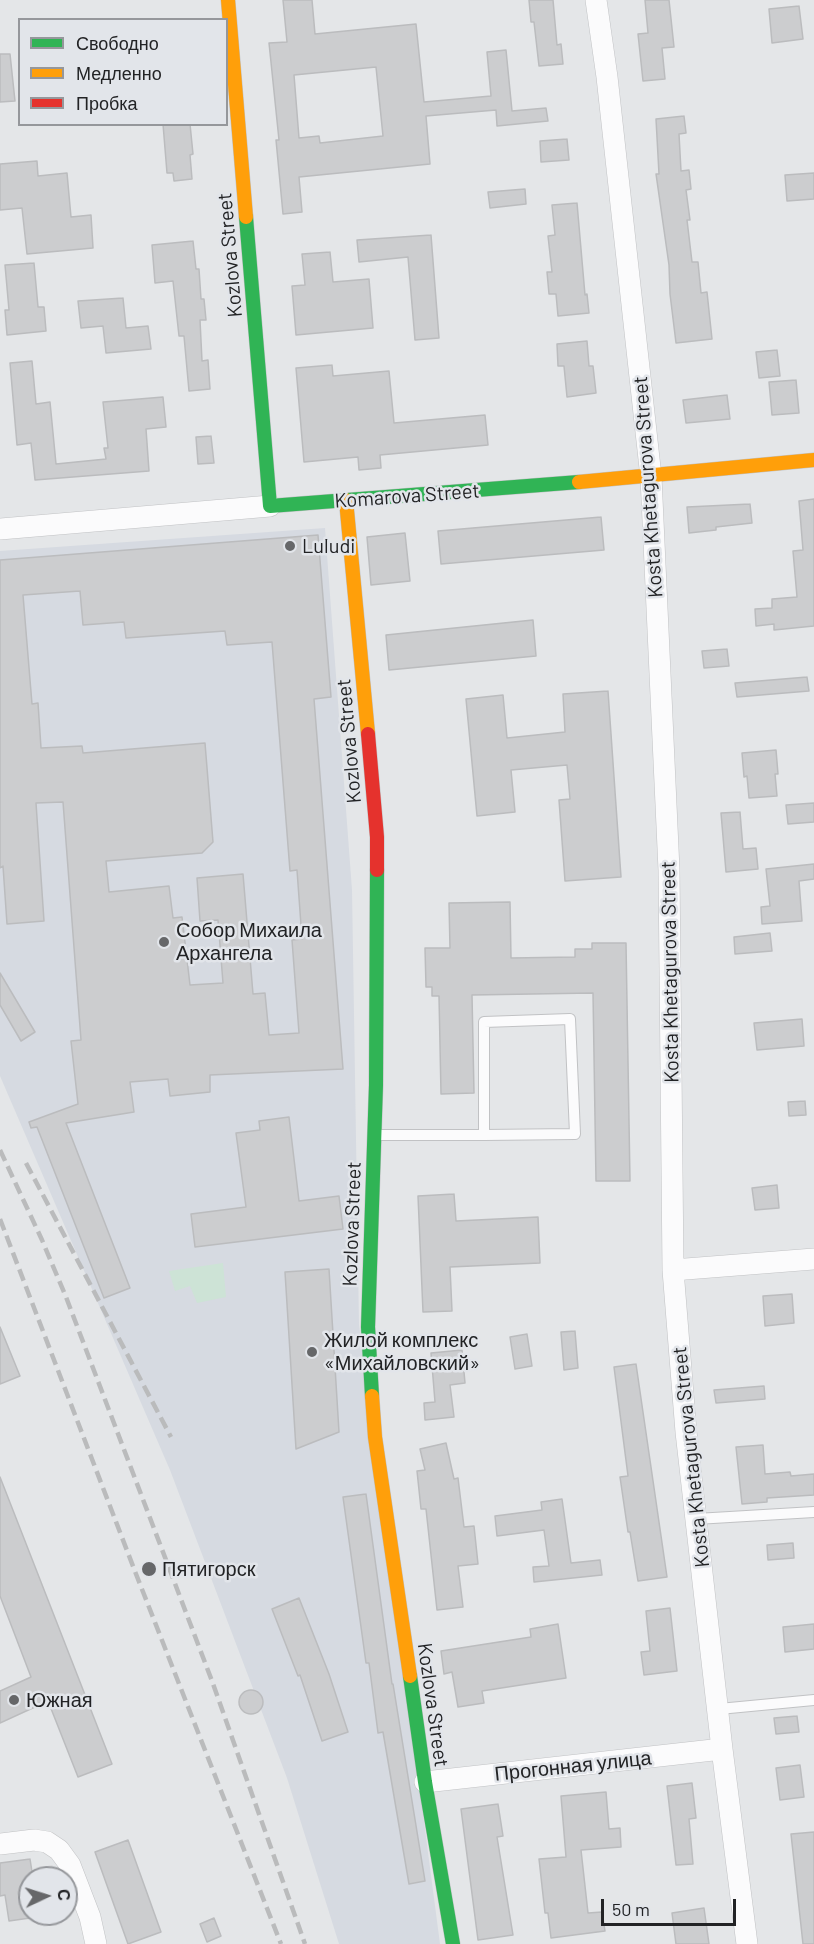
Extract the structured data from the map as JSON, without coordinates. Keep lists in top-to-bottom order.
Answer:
{
  "streets": {
    "street": [
      "Kozlova Street",
      "Kosta Khetagurova Street",
      "Komarova Street",
      "Прогонная улица"
    ]
  },
  "crossings": [
    ["Kozlova Street", "Komarova Street"],
    ["Kozlova Street", "Прогонная улица"],
    ["Kosta Khetagurova Street", "Komarova Street"],
    ["Kosta Khetagurova Street", "Прогонная улица"]
  ],
  "places": [
    "Luludi",
    "Собор Михаила Архангела",
    "Жилой комплекс «Михайловский»",
    "Пятигорск",
    "Южная"
  ],
  "legend": ["Свободно", "Медленно", "Пробка"],
  "scale_bar": "50 m",
  "north": "right"
}
